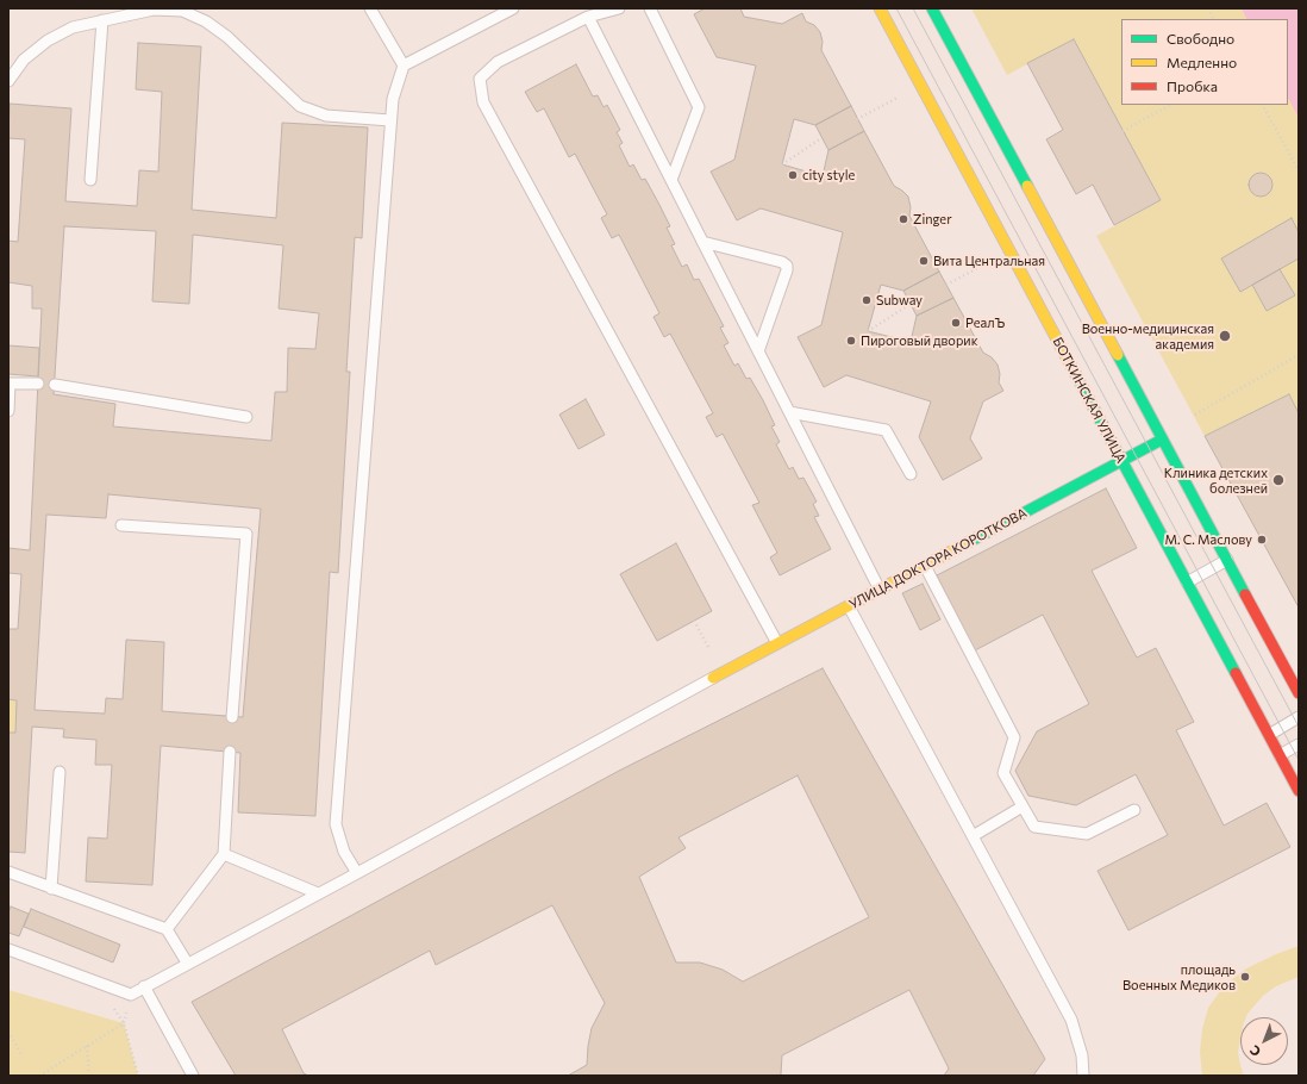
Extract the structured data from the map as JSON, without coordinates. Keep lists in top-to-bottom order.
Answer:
{
  "streets": {
    "main road": ["БОТКИНСКАЯ УЛИЦА", "УЛИЦА ДОКТОРА КОРОТКОВА"]
  },
  "crossings": [
    ["БОТКИНСКАЯ УЛИЦА", "УЛИЦА ДОКТОРА КОРОТКОВА"]
  ],
  "places": [
    "city style",
    "Zinger",
    "Вита Центральная",
    "Subway",
    "РеалЪ",
    "Военно-медицинская академия",
    "Пироговый дворик",
    "Клиника детских болезней",
    "М. С. Маслову",
    "площадь Военных Медиков"
  ],
  "legend": ["Свободно", "Медленно", "Пробка"],
  "north": "bottom left"
}
